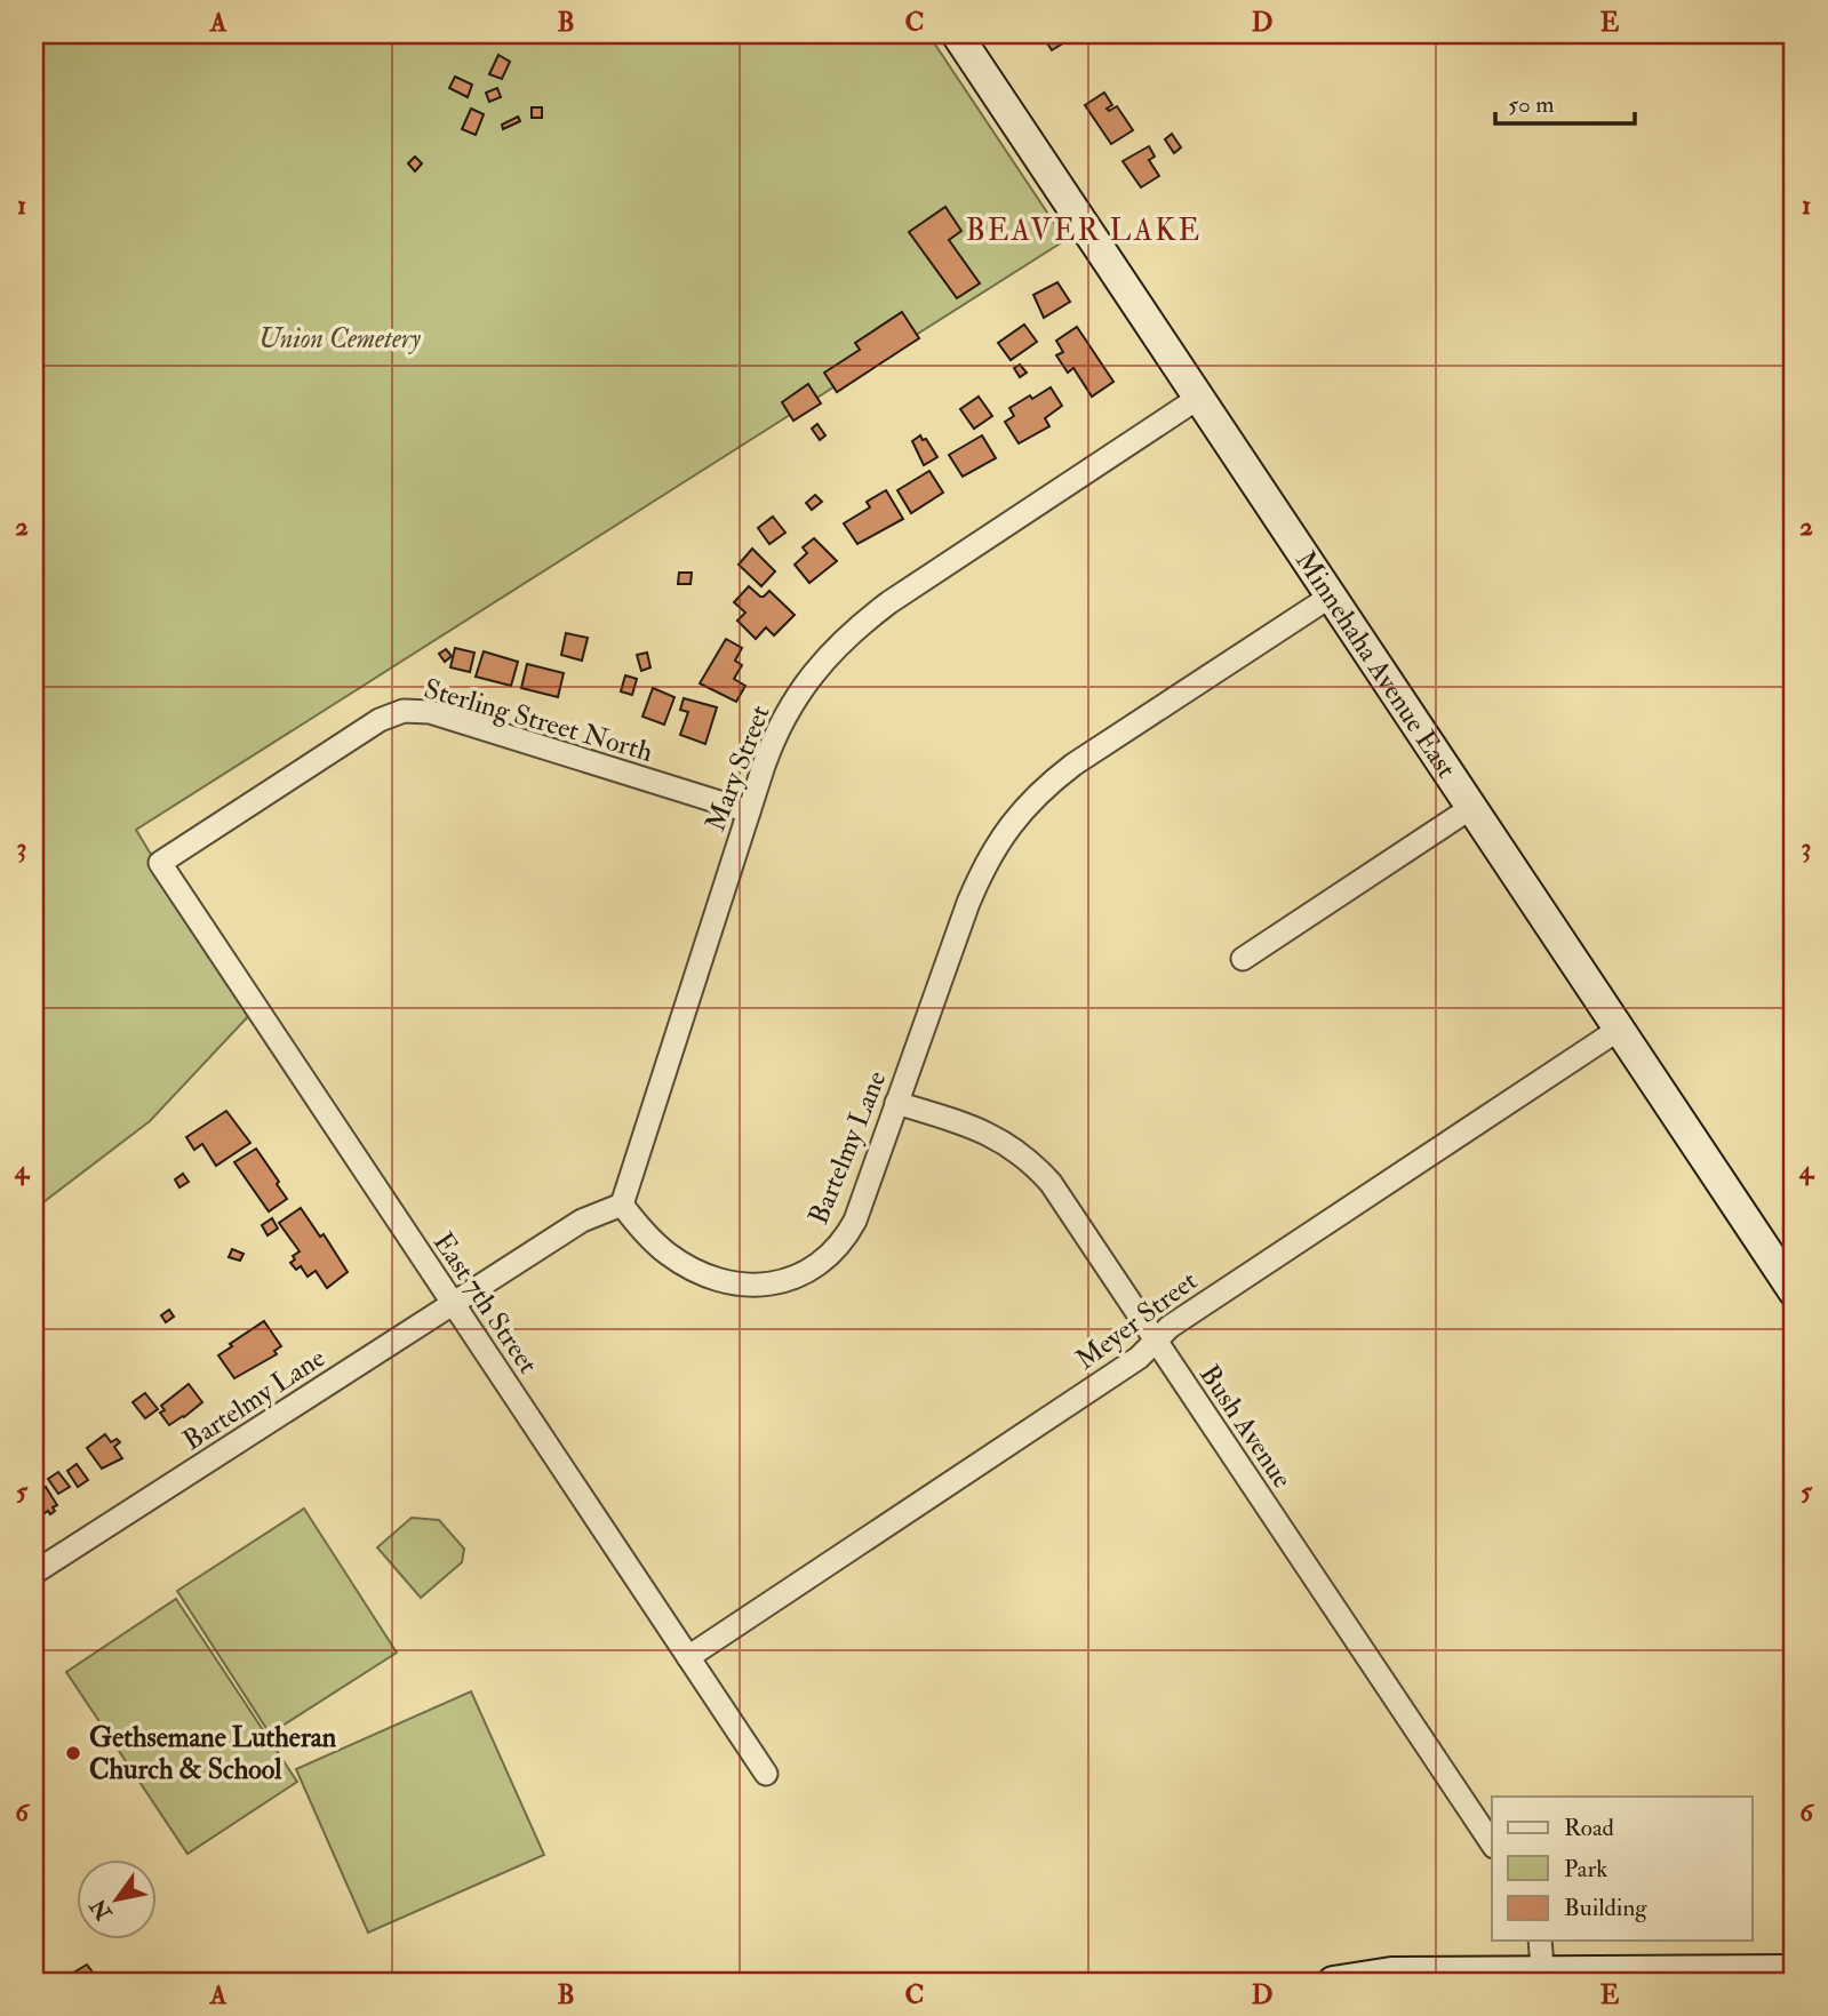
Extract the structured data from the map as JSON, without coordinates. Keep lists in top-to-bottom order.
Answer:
{
  "streets": {
    "main road": ["Minnehaha Avenue East"],
    "street": [
      "Sterling Street North",
      "Mary Street",
      "Bartelmy Lane",
      "East 7th Street",
      "Meyer Street",
      "Bush Avenue"
    ]
  },
  "crossings": [
    ["Minnehaha Avenue East", "Mary Street"],
    ["Minnehaha Avenue East", "Bartelmy Lane"],
    ["Minnehaha Avenue East", "Meyer Street"],
    ["Sterling Street North", "Mary Street"],
    ["Sterling Street North", "East 7th Street"],
    ["Mary Street", "Bartelmy Lane"],
    ["Bartelmy Lane", "East 7th Street"],
    ["Bartelmy Lane", "Bush Avenue"],
    ["East 7th Street", "Meyer Street"],
    ["Meyer Street", "Bush Avenue"]
  ],
  "districts": ["BEAVER LAKE"],
  "parks": ["Union Cemetery"],
  "places": ["Gethsemane Lutheran Church & School"],
  "legend": ["Road", "Park", "Building"],
  "scale_bar": "50 m",
  "north": "bottom left",
  "grid": {
    "columns": [
      "A",
      "B",
      "C",
      "D",
      "E"
    ],
    "rows": [
      "1",
      "2",
      "3",
      "4",
      "5",
      "6"
    ]
  }
}
